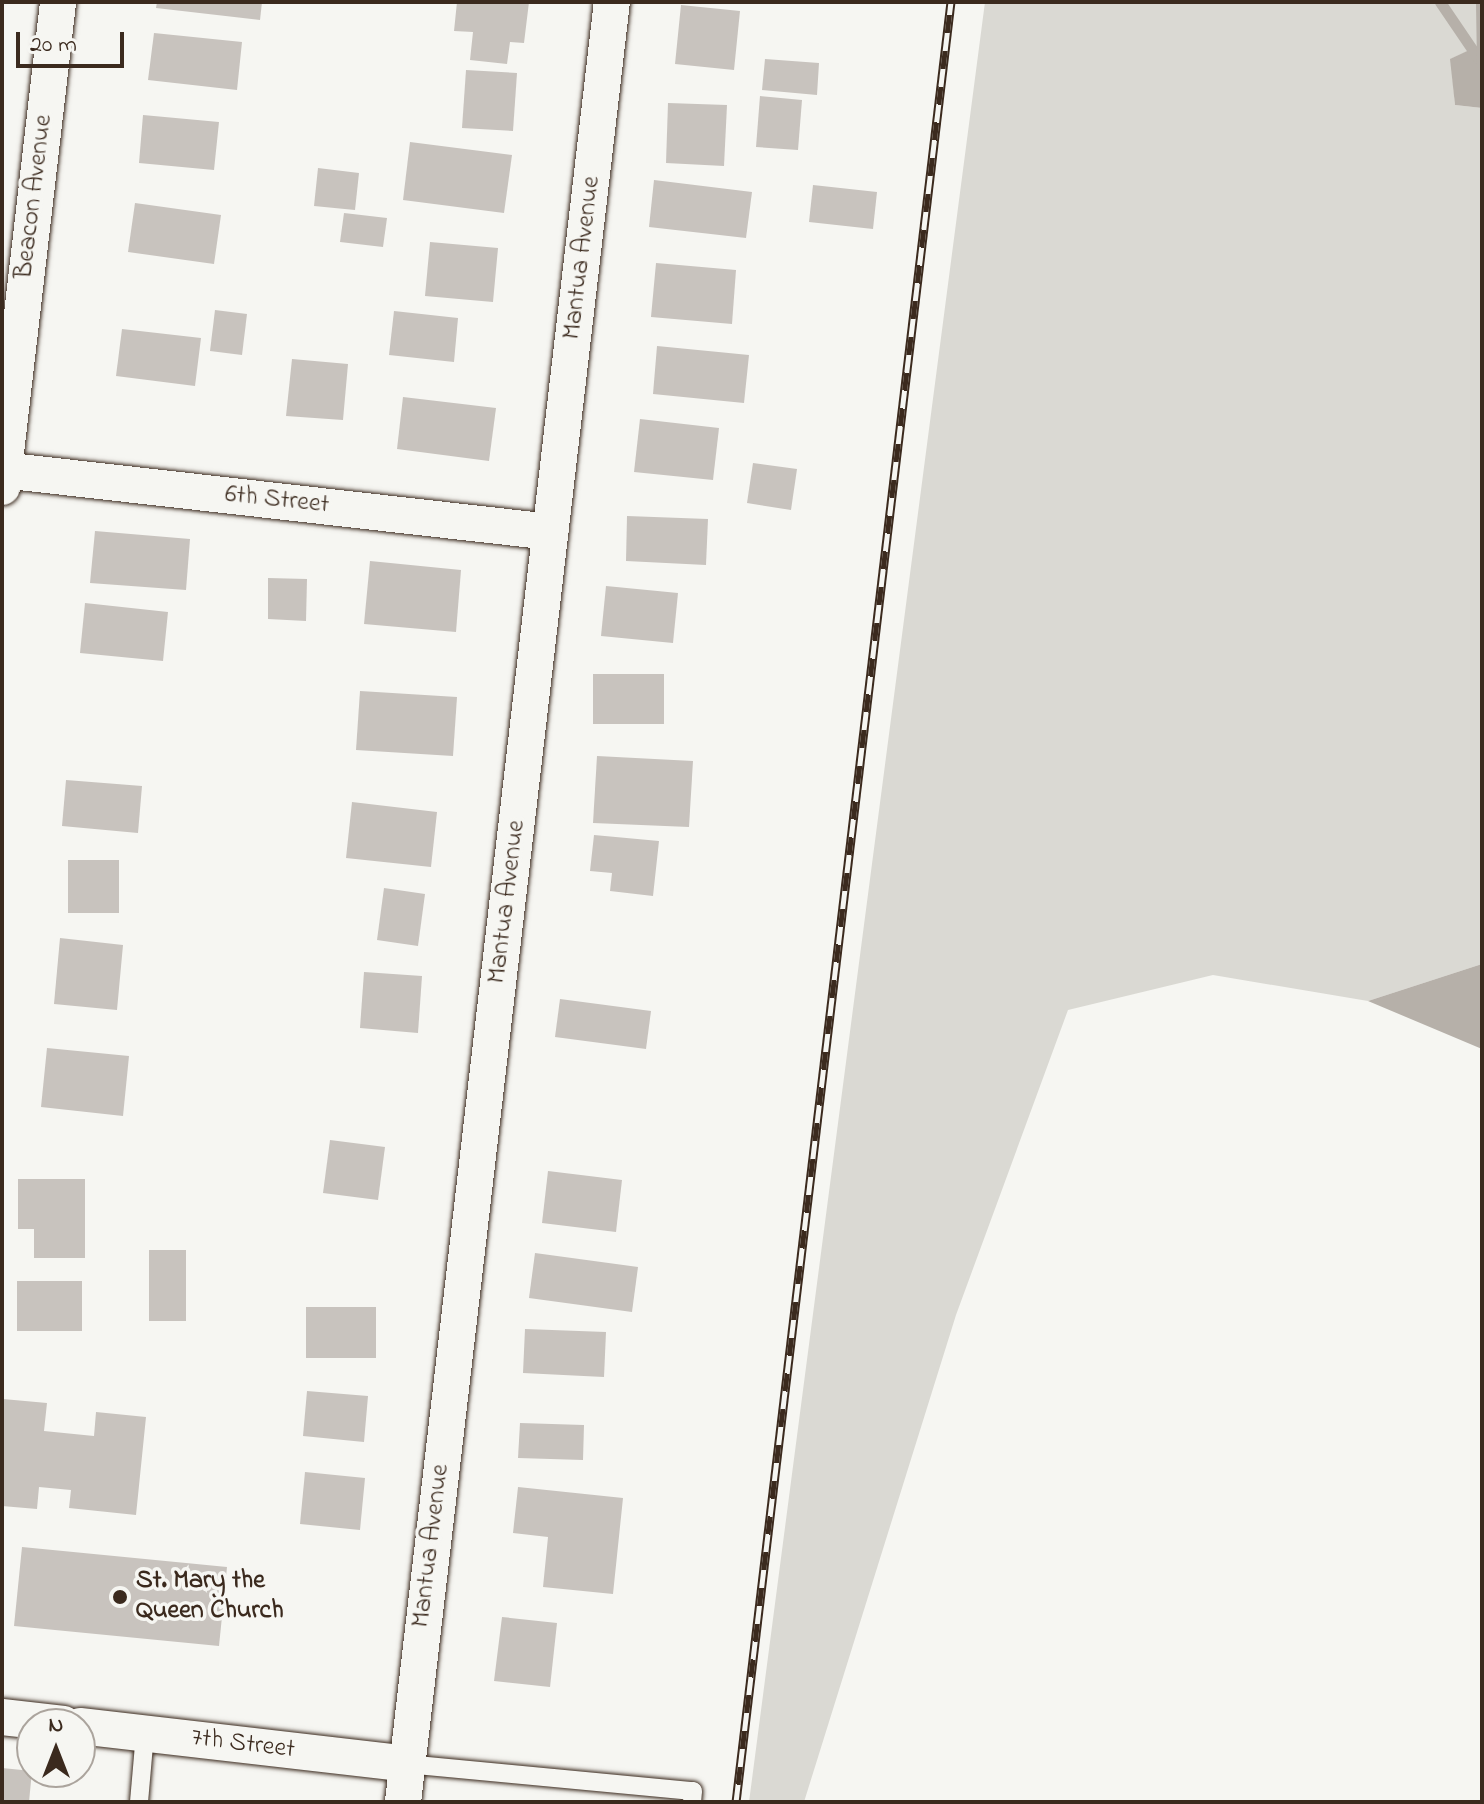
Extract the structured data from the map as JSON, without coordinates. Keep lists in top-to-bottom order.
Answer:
{
  "streets": {
    "street": [
      "Beacon Avenue",
      "Mantua Avenue",
      "6th Street",
      "7th Street"
    ]
  },
  "crossings": [
    ["Beacon Avenue", "6th Street"],
    ["Mantua Avenue", "6th Street"],
    ["Mantua Avenue", "7th Street"]
  ],
  "places": ["St. Mary the Queen Church"],
  "scale_bar": "20 m",
  "north": "top"
}
